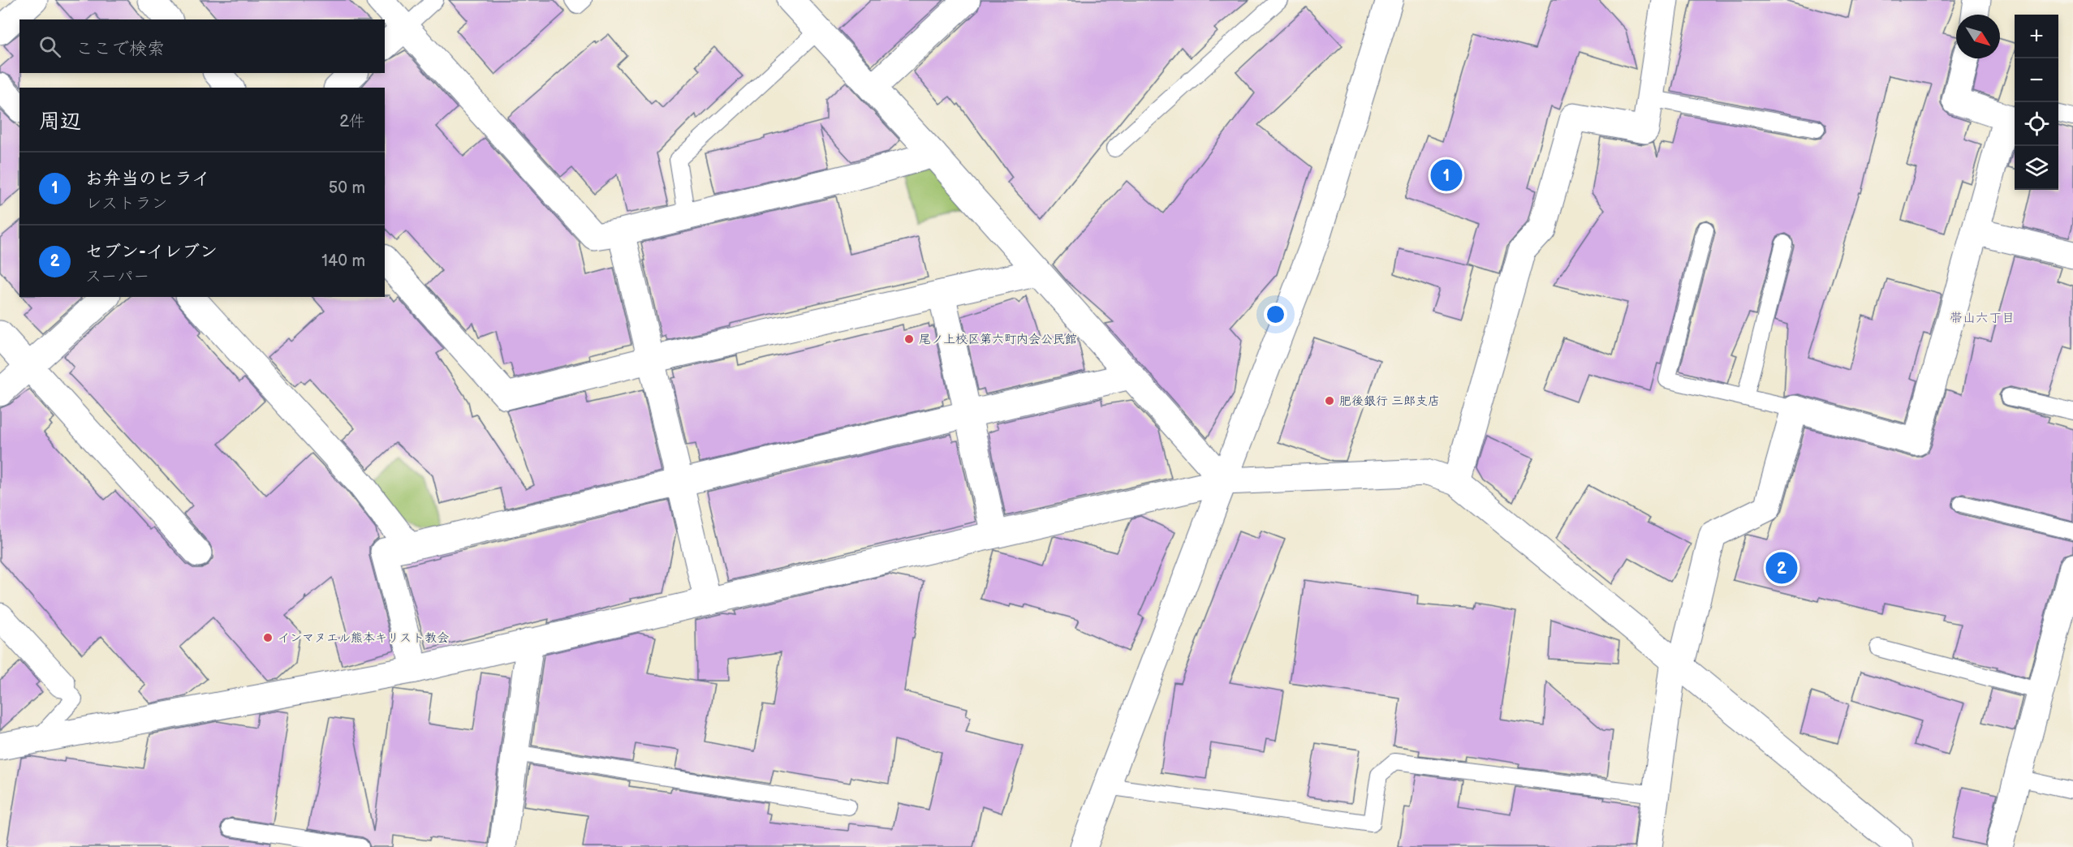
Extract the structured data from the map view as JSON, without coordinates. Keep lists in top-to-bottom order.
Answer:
{
  "districts": ["帯山六丁目"],
  "places": ["尾ノ上校区第六町内会公民館", "肥後銀行 三郎支店", "インマヌエル熊本キリスト教会"],
  "north": "bottom right",
  "page": {
    "map_buttons": ["+", "−"],
    "search": "ここで検索",
    "heading": ["周辺", "2件"],
    "list": [
      {
        "mark": "1",
        "name": "お弁当のヒライ",
        "note": "レストラン",
        "value": "50 m"
      },
      {
        "mark": "2",
        "name": "セブン-イレブン",
        "note": "スーパー",
        "value": "140 m"
      }
    ],
    "pins": ["1", "2"]
  }
}
